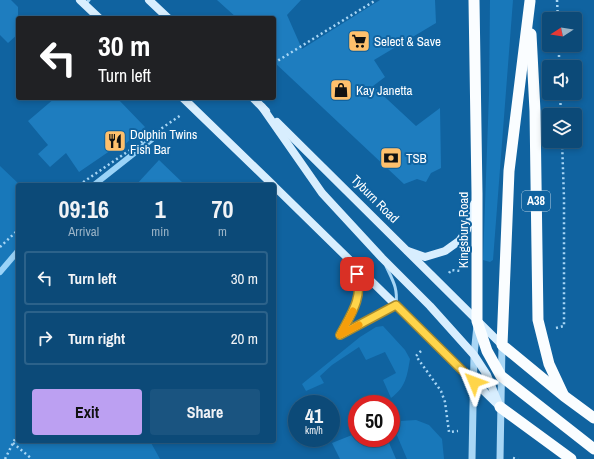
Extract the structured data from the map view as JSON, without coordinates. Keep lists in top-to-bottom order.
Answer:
{
  "streets": {
    "highway": ["Tyburn Road", "A38", "Kingsbury Road"]
  },
  "crossings": [
    ["Tyburn Road", "A38"],
    ["Tyburn Road", "Kingsbury Road"]
  ],
  "places": {
    "supermarket": ["Select & Save"],
    "shop": ["Kay Janetta"],
    "restaurant": ["Dolphin Twins Fish Bar"],
    "bank": ["TSB"]
  },
  "north": "left",
  "page": {
    "turn": ["30 m", "Turn left"],
    "eta": [
      "09:16",
      "Arrival",
      "1",
      "min",
      "70",
      "m"
    ],
    "list": [
      {
        "name": "Turn left",
        "value": "30 m"
      },
      {
        "name": "Turn right",
        "value": "20 m"
      }
    ],
    "buttons": ["Exit", "Share"],
    "speed": "41 km/h",
    "limit": "50"
  }
}
